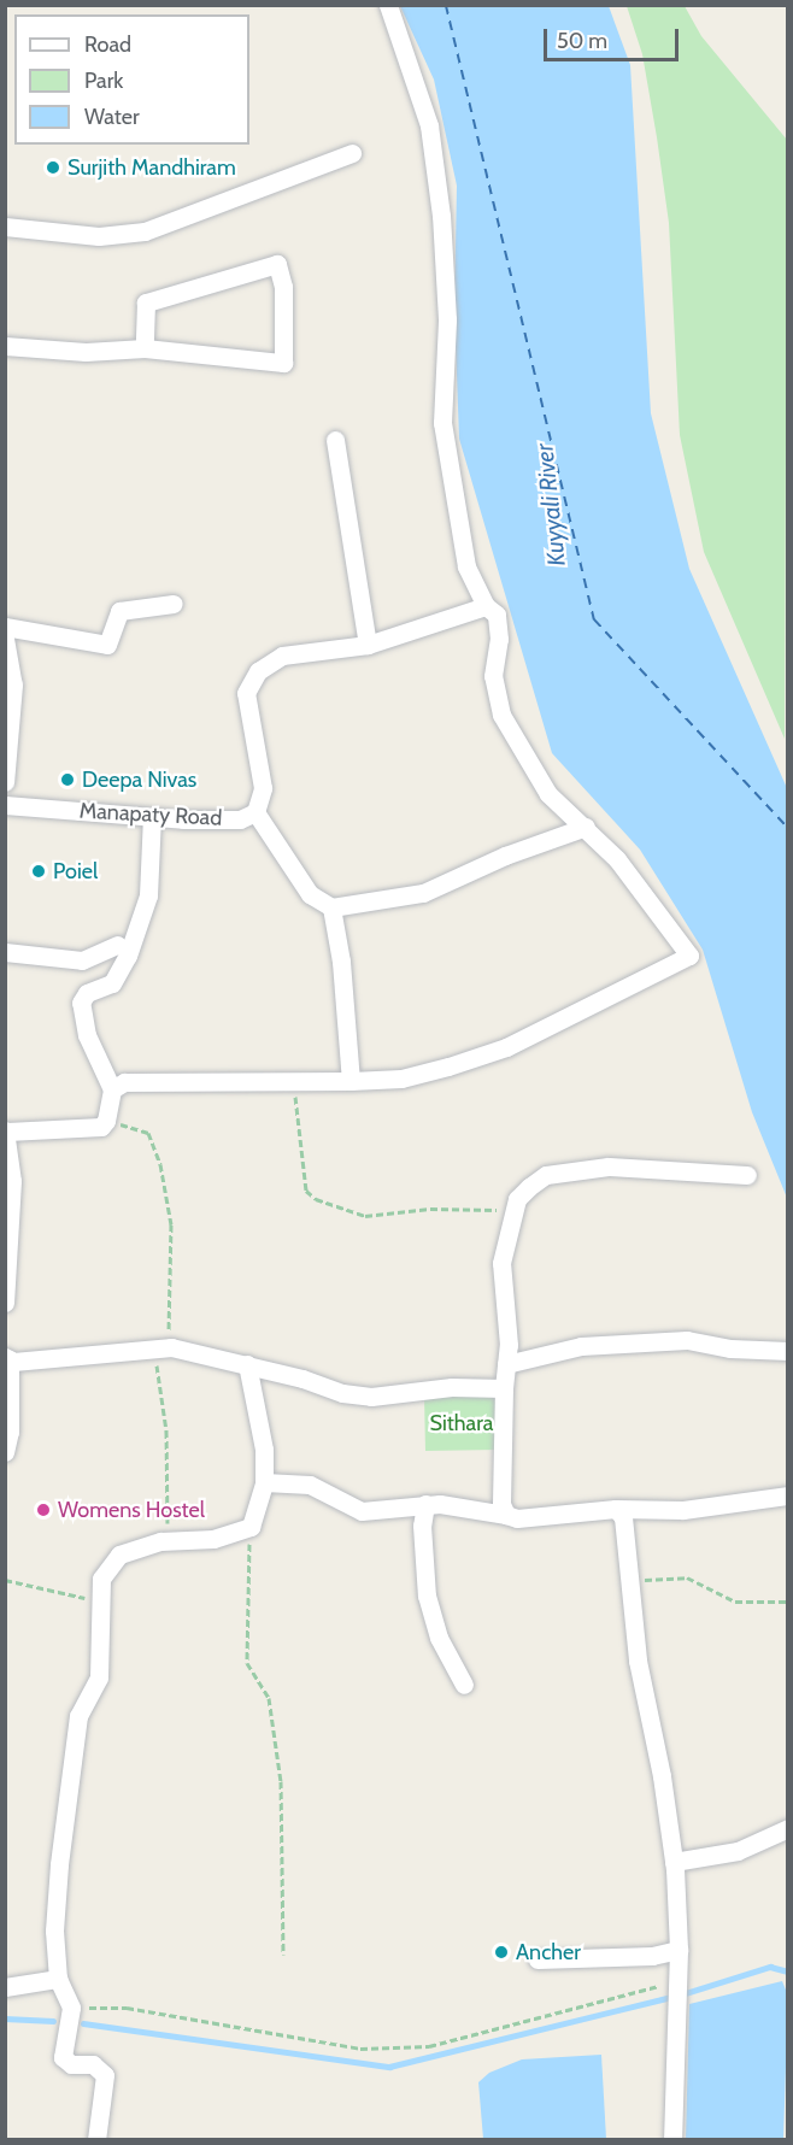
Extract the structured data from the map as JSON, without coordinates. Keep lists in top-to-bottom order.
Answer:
{
  "streets": {
    "street": ["Manapaty Road"]
  },
  "water": ["Kuyyali River"],
  "parks": ["Sithara"],
  "places": [
    "Surjith Mandhiram",
    "Deepa Nivas",
    "Poiel",
    "Womens Hostel",
    "Ancher"
  ],
  "legend": ["Road", "Park", "Water"],
  "scale_bar": "50 m"
}
